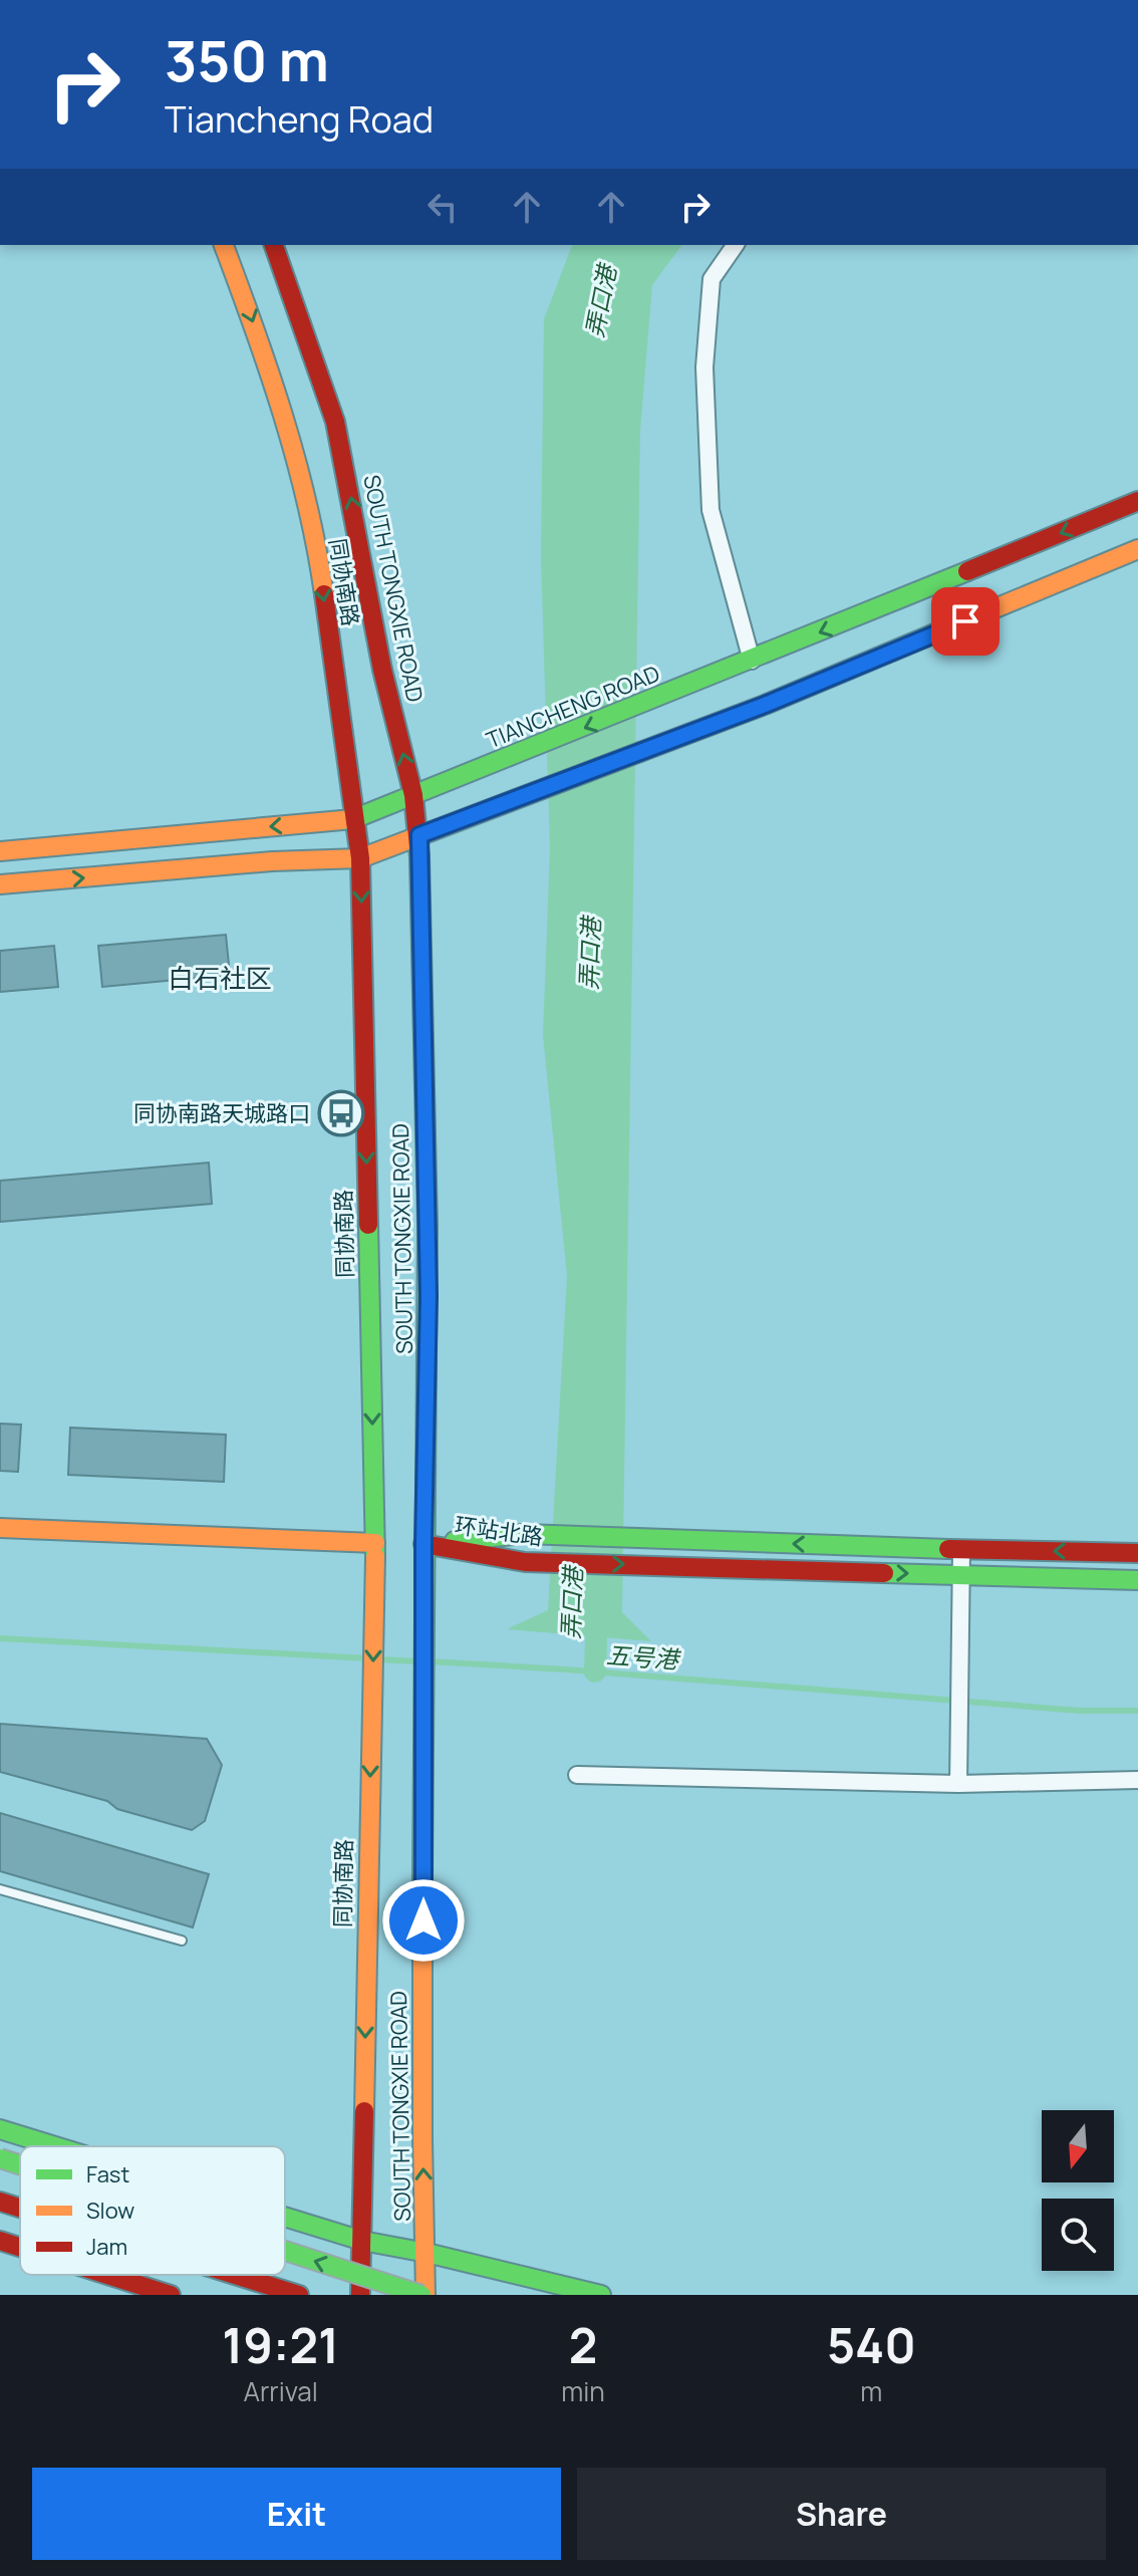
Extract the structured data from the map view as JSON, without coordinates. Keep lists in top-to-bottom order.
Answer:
{
  "streets": {
    "main road": [
      "同协南路",
      "SOUTH TONGXIE ROAD",
      "TIANCHENG ROAD",
      "环站北路"
    ]
  },
  "crossings": [
    ["同协南路", "TIANCHENG ROAD"],
    ["SOUTH TONGXIE ROAD", "TIANCHENG ROAD"],
    ["SOUTH TONGXIE ROAD", "环站北路"]
  ],
  "one_way": ["同协南路", "SOUTH TONGXIE ROAD"],
  "districts": ["白石社区"],
  "water": ["弄口港", "五号港"],
  "places": {
    "bus stop": ["同协南路天城路口"]
  },
  "legend": ["Fast", "Slow", "Jam"],
  "north": "bottom",
  "page": {
    "turn": ["350 m", "Tiancheng Road"],
    "eta": [
      "19:21",
      "Arrival",
      "2",
      "min",
      "540",
      "m"
    ],
    "buttons": ["Exit", "Share"]
  }
}
